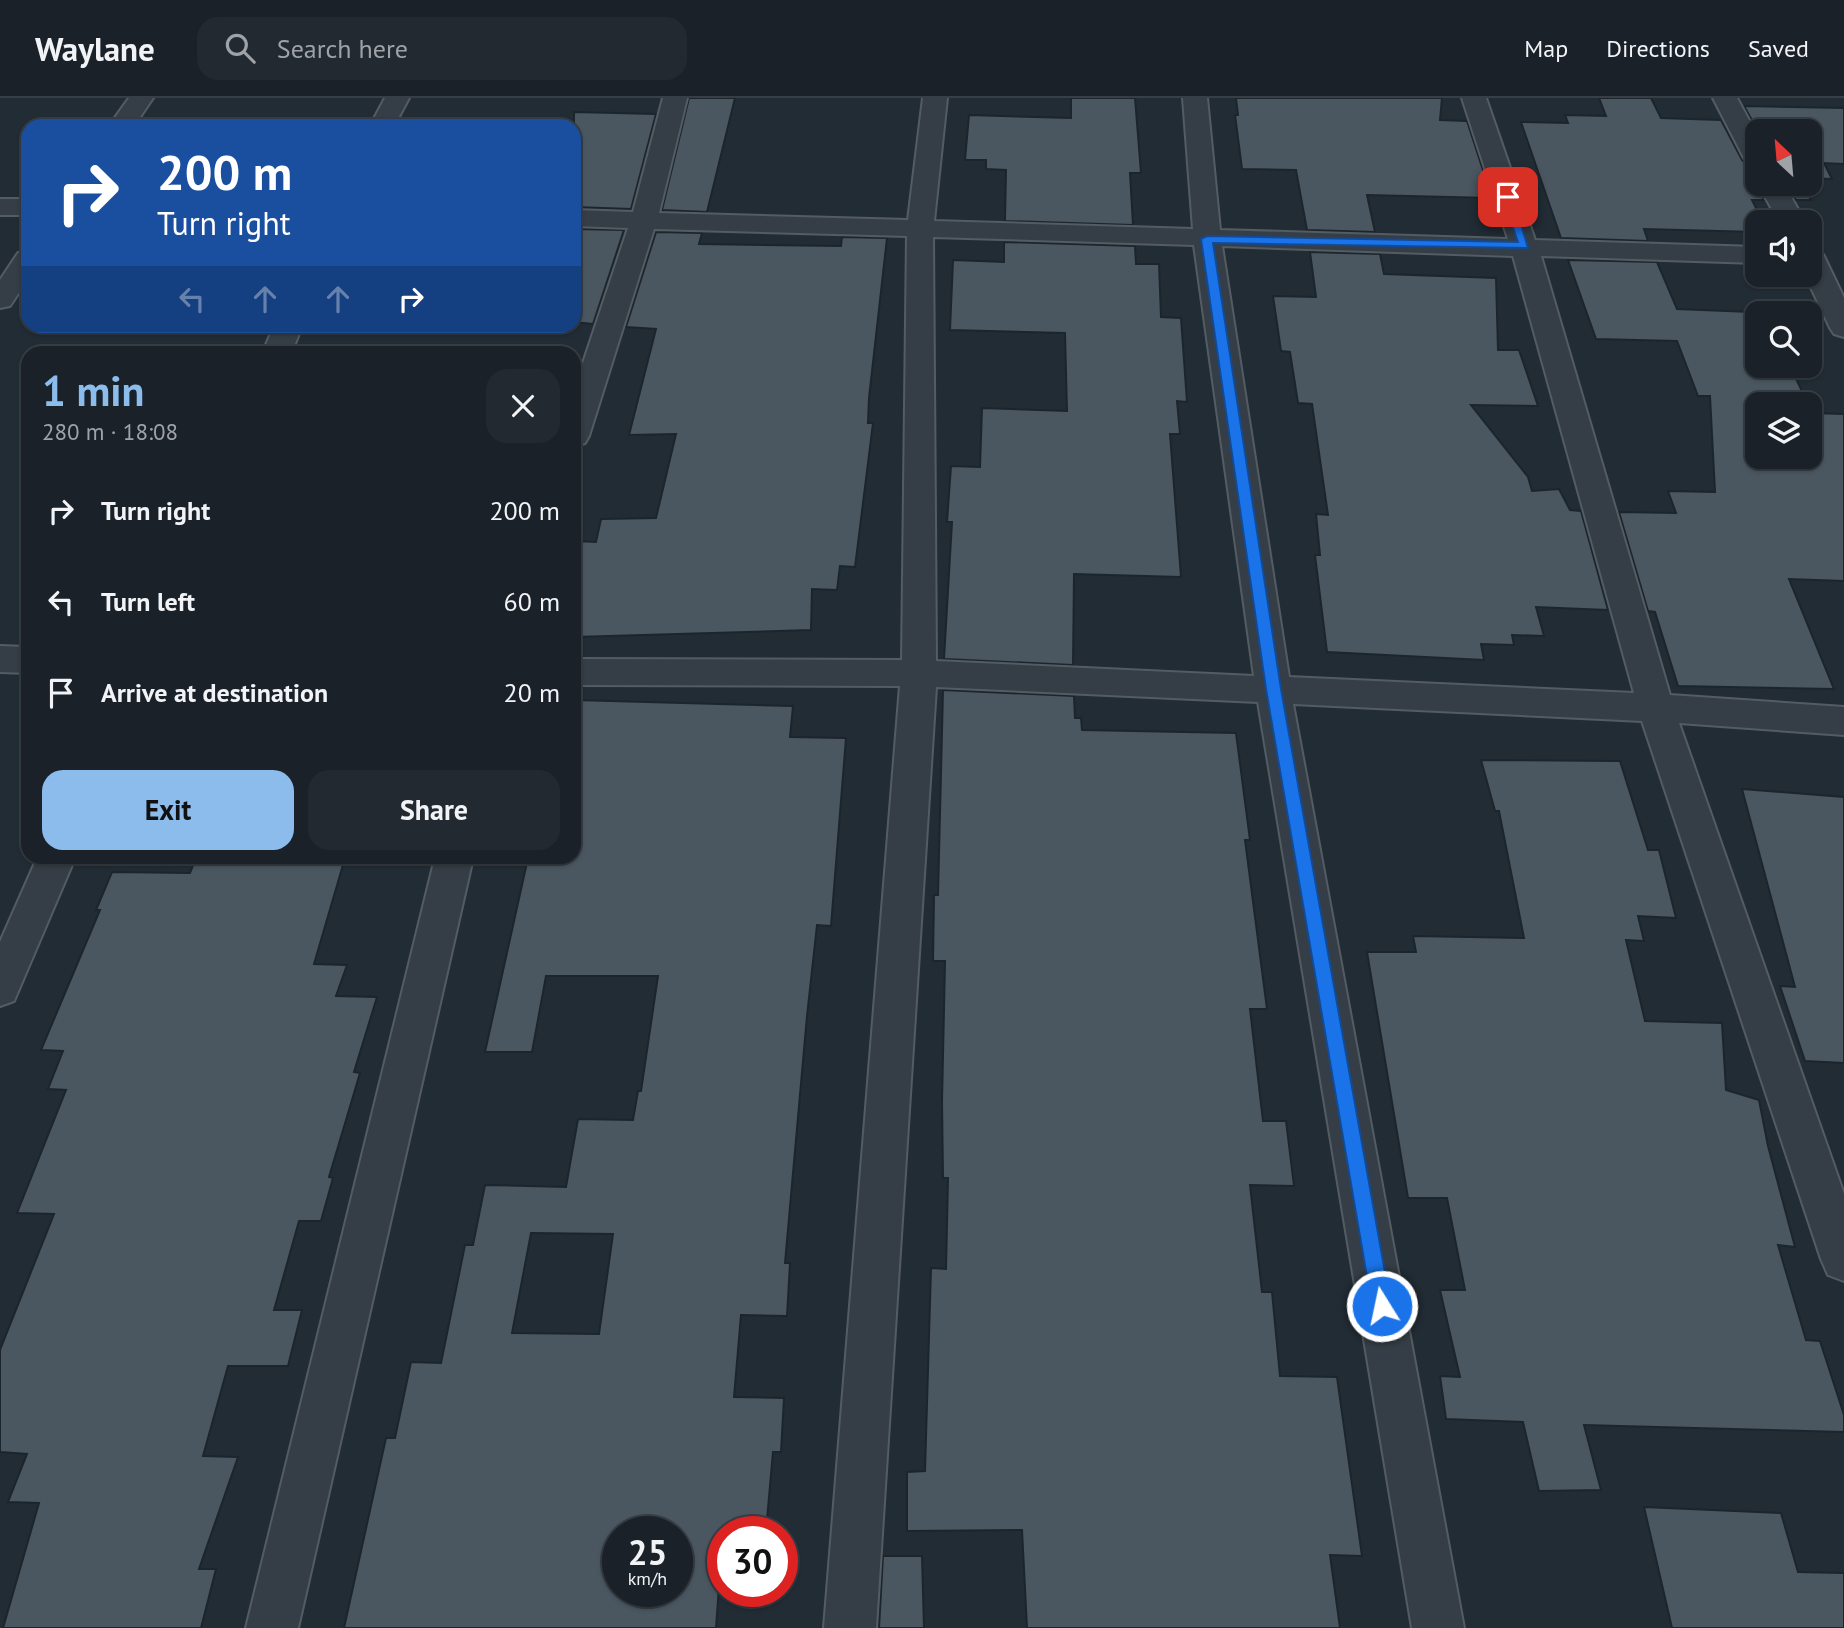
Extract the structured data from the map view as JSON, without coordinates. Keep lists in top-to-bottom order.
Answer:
{
  "north": "top left",
  "page": {
    "header": "Waylane",
    "search": "Search here",
    "nav": ["Map", "Directions", "Saved"],
    "turn": ["200 m", "Turn right"],
    "heading": ["1 min", "280 m · 18:08"],
    "list": [
      {
        "name": "Turn right",
        "value": "200 m"
      },
      {
        "name": "Turn left",
        "value": "60 m"
      },
      {
        "name": "Arrive at destination",
        "value": "20 m"
      }
    ],
    "buttons": ["Exit", "Share"],
    "speed": "25 km/h",
    "limit": "30"
  }
}
